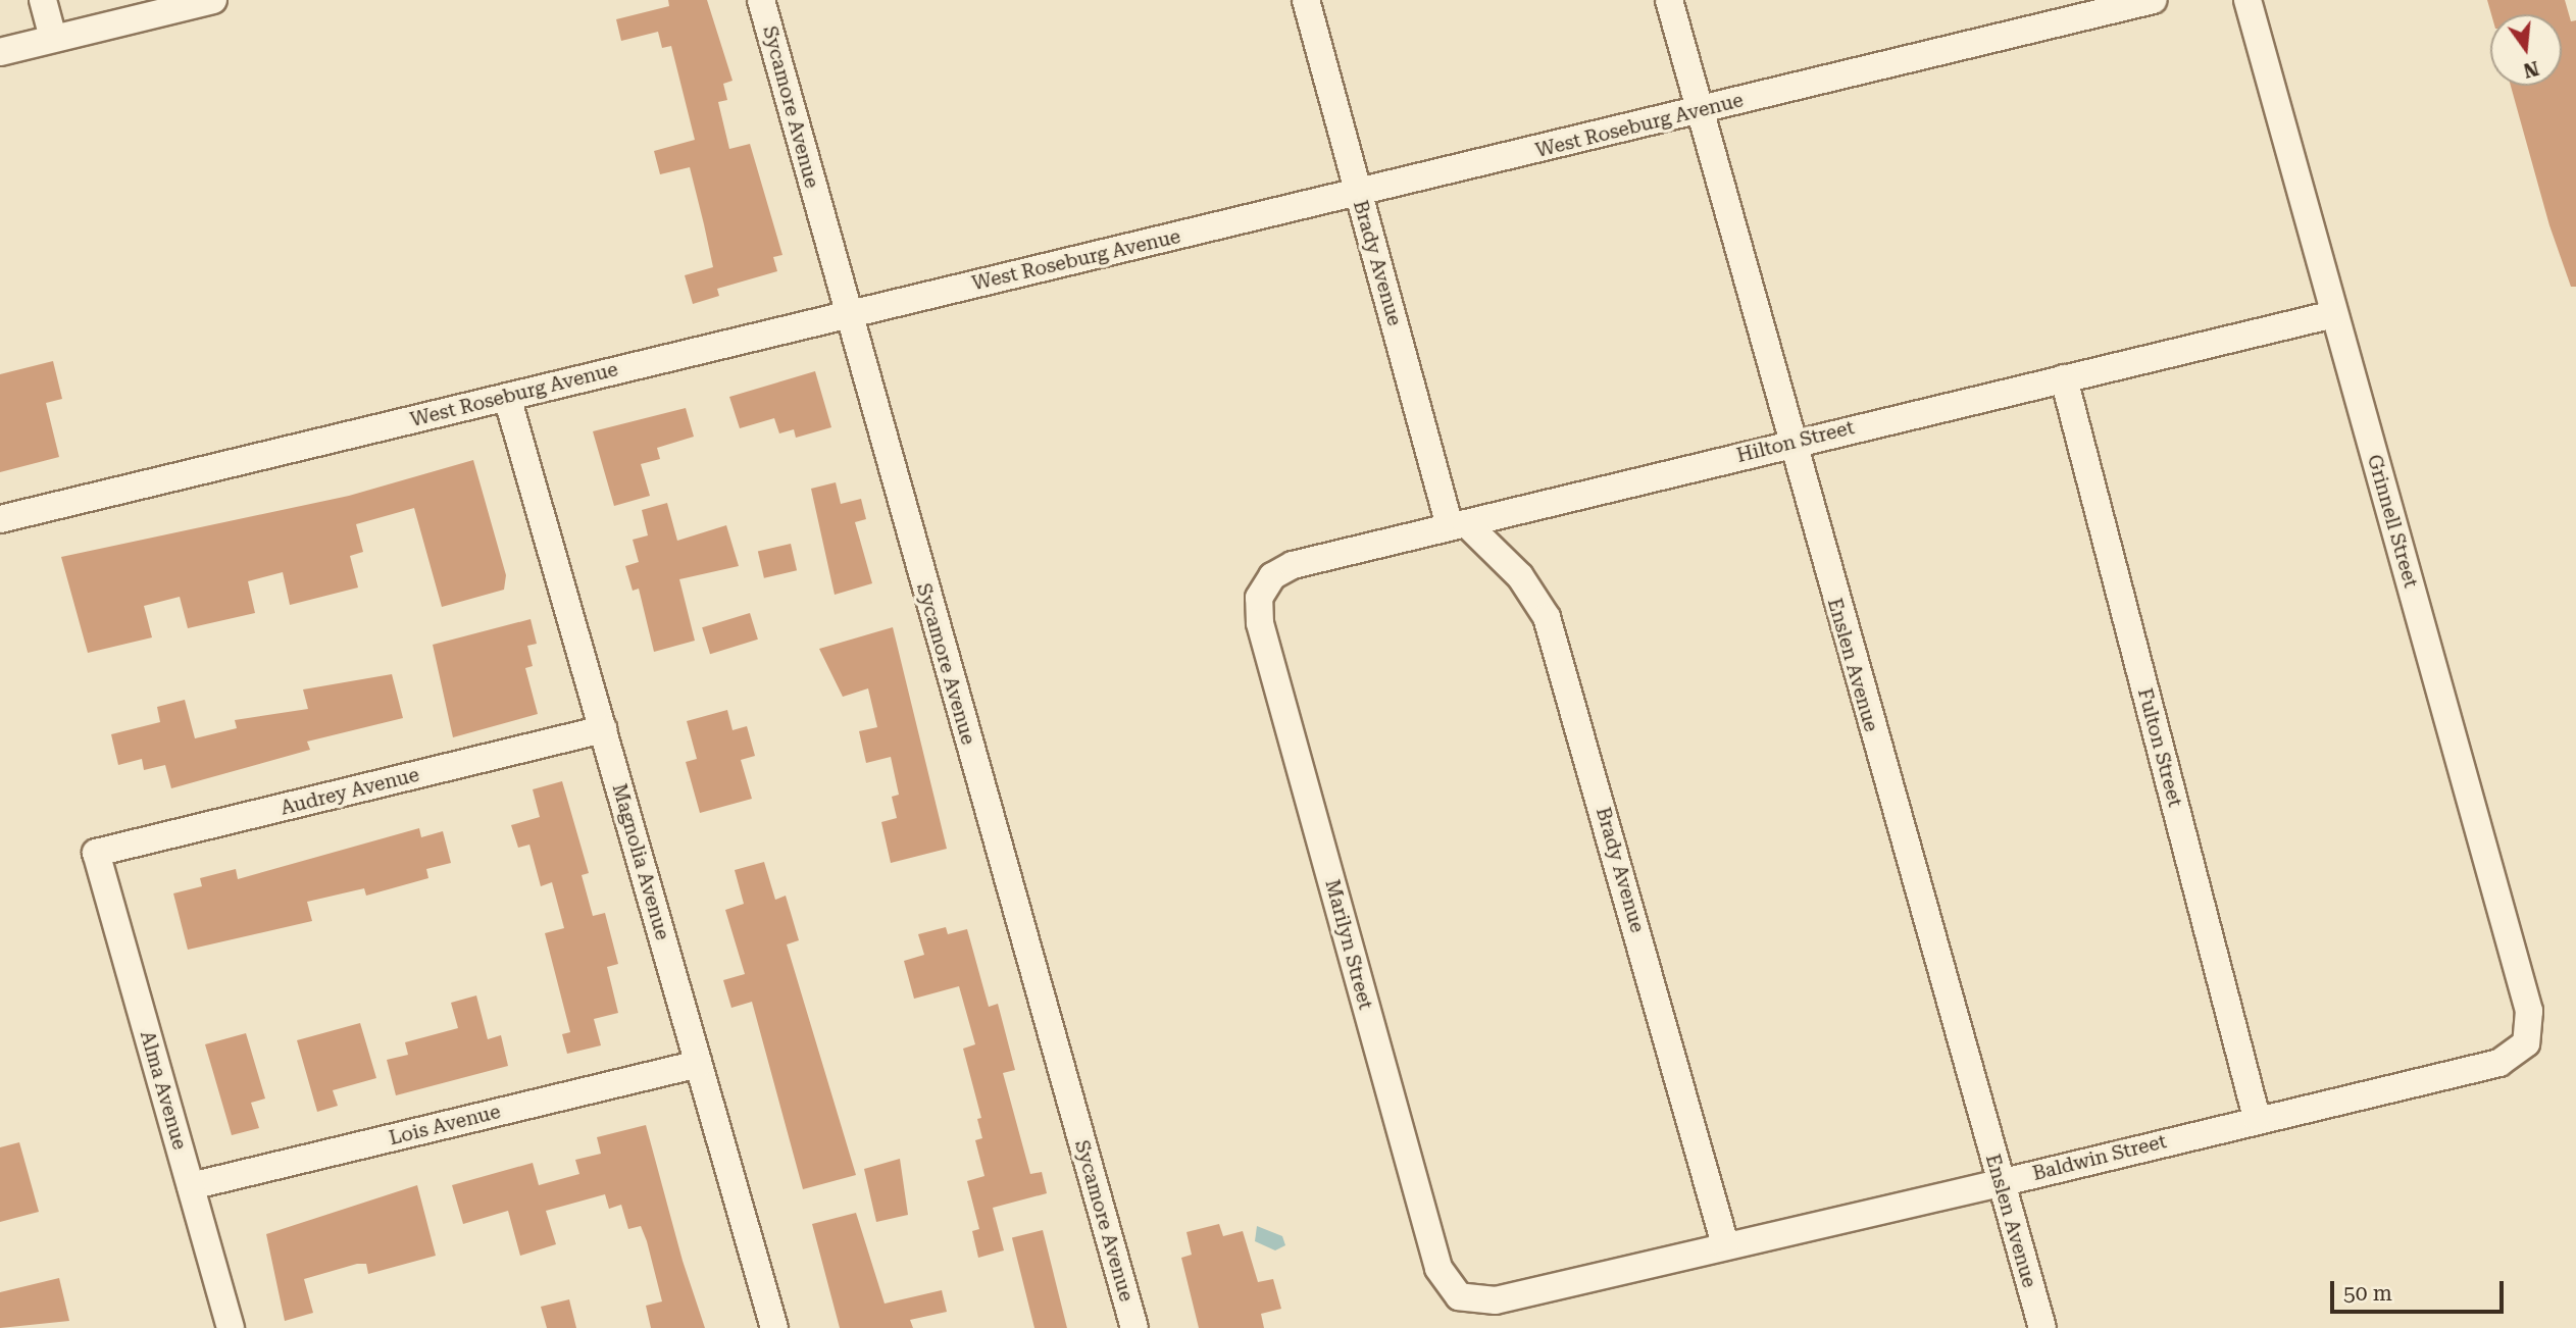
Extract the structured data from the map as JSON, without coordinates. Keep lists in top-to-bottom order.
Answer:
{
  "streets": {
    "street": [
      "Sycamore Avenue",
      "West Roseburg Avenue",
      "Brady Avenue",
      "Hilton Street",
      "Grinnell Street",
      "Enslen Avenue",
      "Fulton Street",
      "Audrey Avenue",
      "Magnolia Avenue",
      "Marilyn Street",
      "Alma Avenue",
      "Lois Avenue",
      "Baldwin Street"
    ]
  },
  "crossings": [
    ["Sycamore Avenue", "West Roseburg Avenue"],
    ["West Roseburg Avenue", "Brady Avenue"],
    ["West Roseburg Avenue", "Enslen Avenue"],
    ["West Roseburg Avenue", "Magnolia Avenue"],
    ["Brady Avenue", "Hilton Street"],
    ["Brady Avenue", "Baldwin Street"],
    ["Hilton Street", "Grinnell Street"],
    ["Hilton Street", "Enslen Avenue"],
    ["Hilton Street", "Fulton Street"],
    ["Hilton Street", "Marilyn Street"],
    ["Grinnell Street", "Baldwin Street"],
    ["Enslen Avenue", "Baldwin Street"],
    ["Fulton Street", "Baldwin Street"],
    ["Audrey Avenue", "Magnolia Avenue"],
    ["Audrey Avenue", "Alma Avenue"],
    ["Magnolia Avenue", "Lois Avenue"],
    ["Marilyn Street", "Baldwin Street"],
    ["Alma Avenue", "Lois Avenue"]
  ],
  "scale_bar": "50 m",
  "north": "bottom"
}
